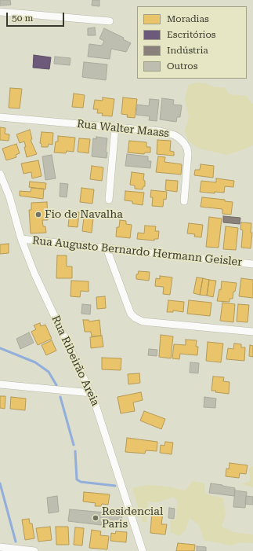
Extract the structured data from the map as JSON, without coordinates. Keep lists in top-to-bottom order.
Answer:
{
  "streets": {
    "street": ["Rua Walter Maass", "Rua Augusto Bernardo Hermann Geisler", "Rua Ribeirão Areia"]
  },
  "crossings": [
    ["Rua Augusto Bernardo Hermann Geisler", "Rua Ribeirão Areia"]
  ],
  "places": ["Fio de Navalha", "Residencial Paris"],
  "legend": [
    "Moradias",
    "Escritórios",
    "Indústria",
    "Outros"
  ],
  "scale_bar": "50 m"
}
